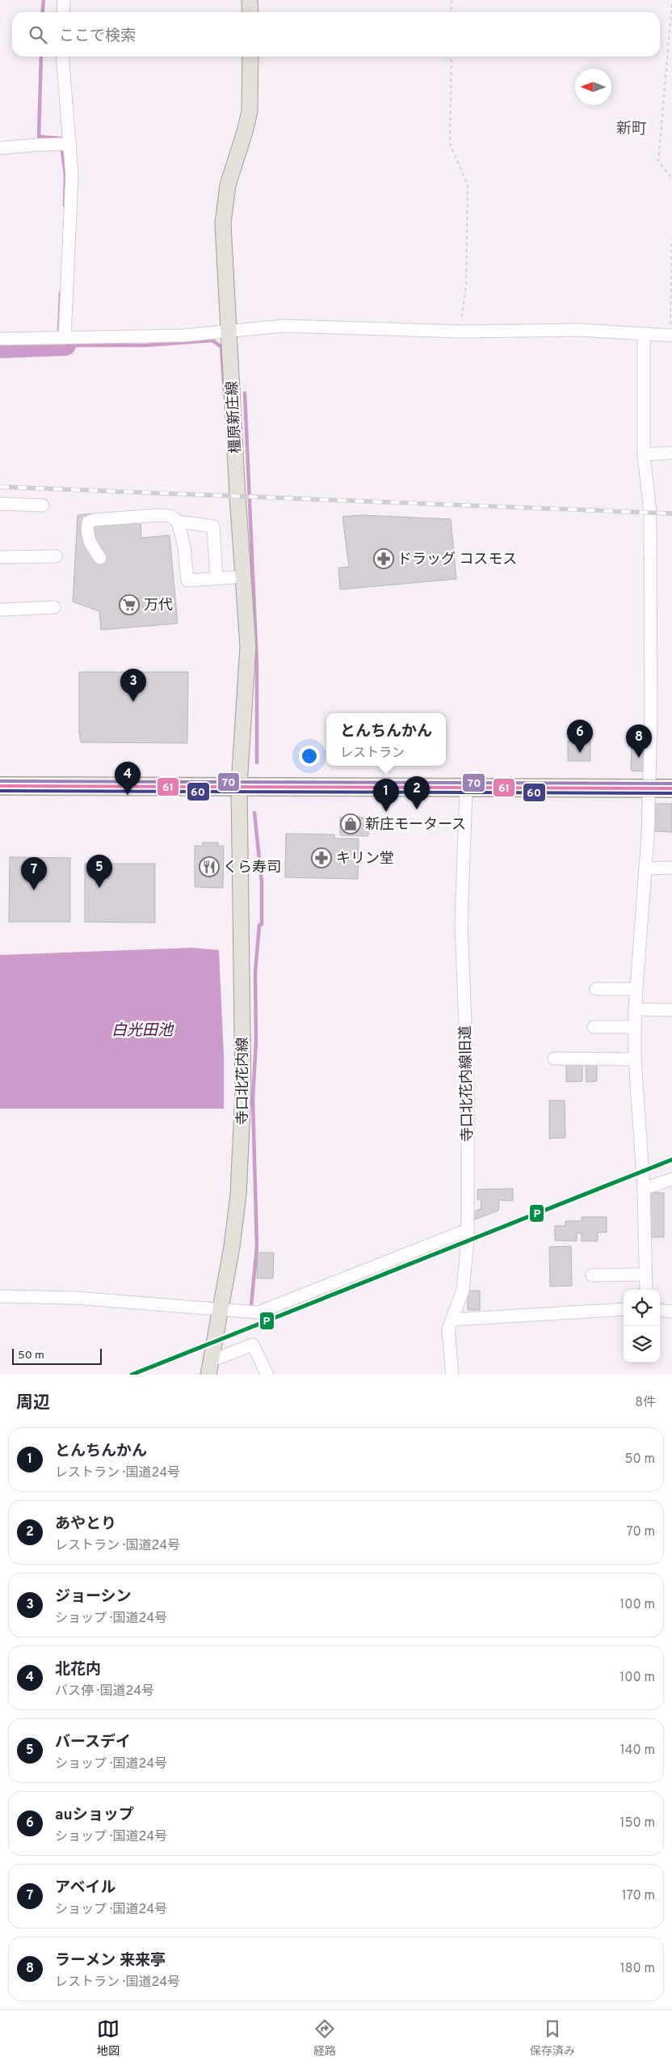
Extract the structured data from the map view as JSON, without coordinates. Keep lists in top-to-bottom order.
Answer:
{
  "streets": {
    "main road": ["橿原新庄線", "寺口北花内線"],
    "street": ["寺口北花内線旧道"]
  },
  "crossings": [
    ["橿原新庄線", "寺口北花内線"]
  ],
  "districts": ["新町"],
  "water": ["白光田池"],
  "places": {
    "pharmacy": ["ドラッグ コスモス", "キリン堂"],
    "supermarket": ["万代"],
    "shop": ["新庄モータース"],
    "restaurant": ["くら寿司"]
  },
  "lines": [
    "transit line 70",
    "transit line 61",
    "transit line 60",
    "transit line P"
  ],
  "scale_bar": "50 m",
  "north": "left",
  "page": {
    "search": "ここで検索",
    "pins": [
      "3",
      "6",
      "8",
      "4",
      "2",
      "1",
      "5",
      "7"
    ],
    "popup": ["とんちんかん", "レストラン"],
    "scale": "50 m",
    "heading": ["周辺", "8件"],
    "list": [
      {
        "mark": "1",
        "name": "とんちんかん",
        "note": "レストラン · 国道24号",
        "value": "50 m"
      },
      {
        "mark": "2",
        "name": "あやとり",
        "note": "レストラン · 国道24号",
        "value": "70 m"
      },
      {
        "mark": "3",
        "name": "ジョーシン",
        "note": "ショップ · 国道24号",
        "value": "100 m"
      },
      {
        "mark": "4",
        "name": "北花内",
        "note": "バス停 · 国道24号",
        "value": "100 m"
      },
      {
        "mark": "5",
        "name": "バースデイ",
        "note": "ショップ · 国道24号",
        "value": "140 m"
      },
      {
        "mark": "6",
        "name": "auショップ",
        "note": "ショップ · 国道24号",
        "value": "150 m"
      },
      {
        "mark": "7",
        "name": "アベイル",
        "note": "ショップ · 国道24号",
        "value": "170 m"
      },
      {
        "mark": "8",
        "name": "ラーメン 来来亭",
        "note": "レストラン · 国道24号",
        "value": "180 m"
      }
    ],
    "nav": ["地図", "経路", "保存済み"]
  }
}
